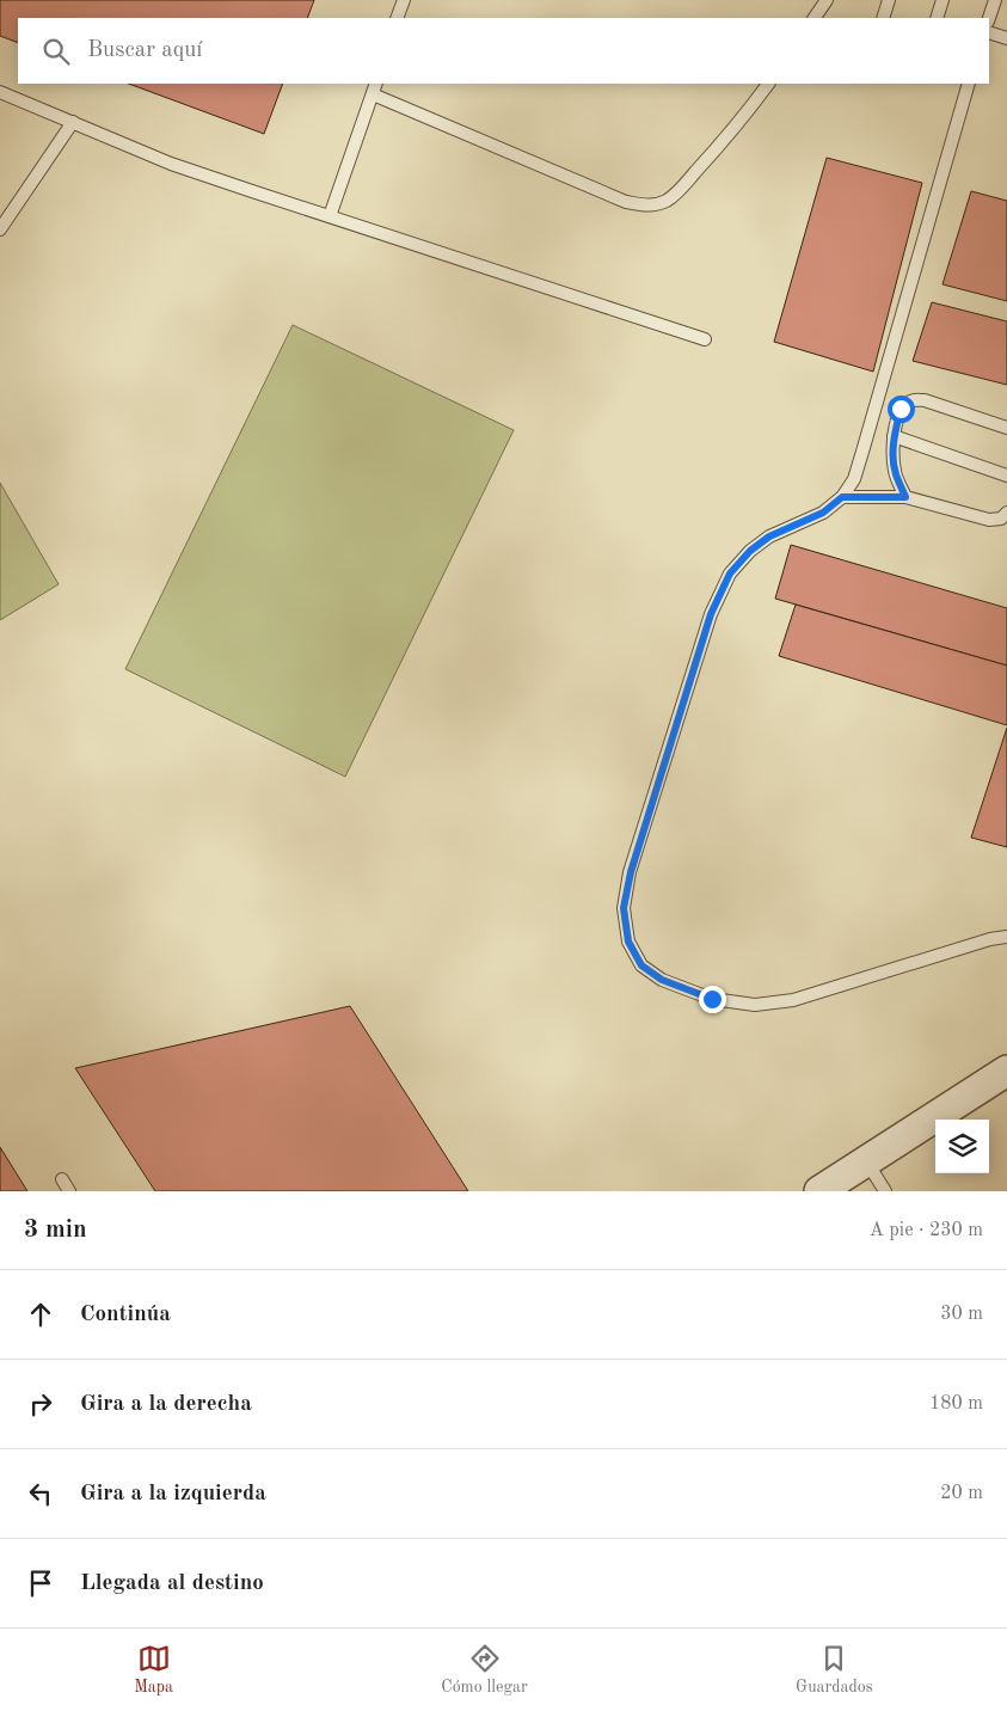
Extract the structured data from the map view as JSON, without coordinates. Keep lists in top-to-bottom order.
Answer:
{
  "page": {
    "search": "Buscar aquí",
    "heading": ["3 min", "A pie · 230 m"],
    "list": [
      ["Continúa", "30 m"],
      ["Gira a la derecha", "180 m"],
      ["Gira a la izquierda", "20 m"],
      "Llegada al destino"
    ],
    "nav": ["Mapa", "Cómo llegar", "Guardados"]
  }
}
